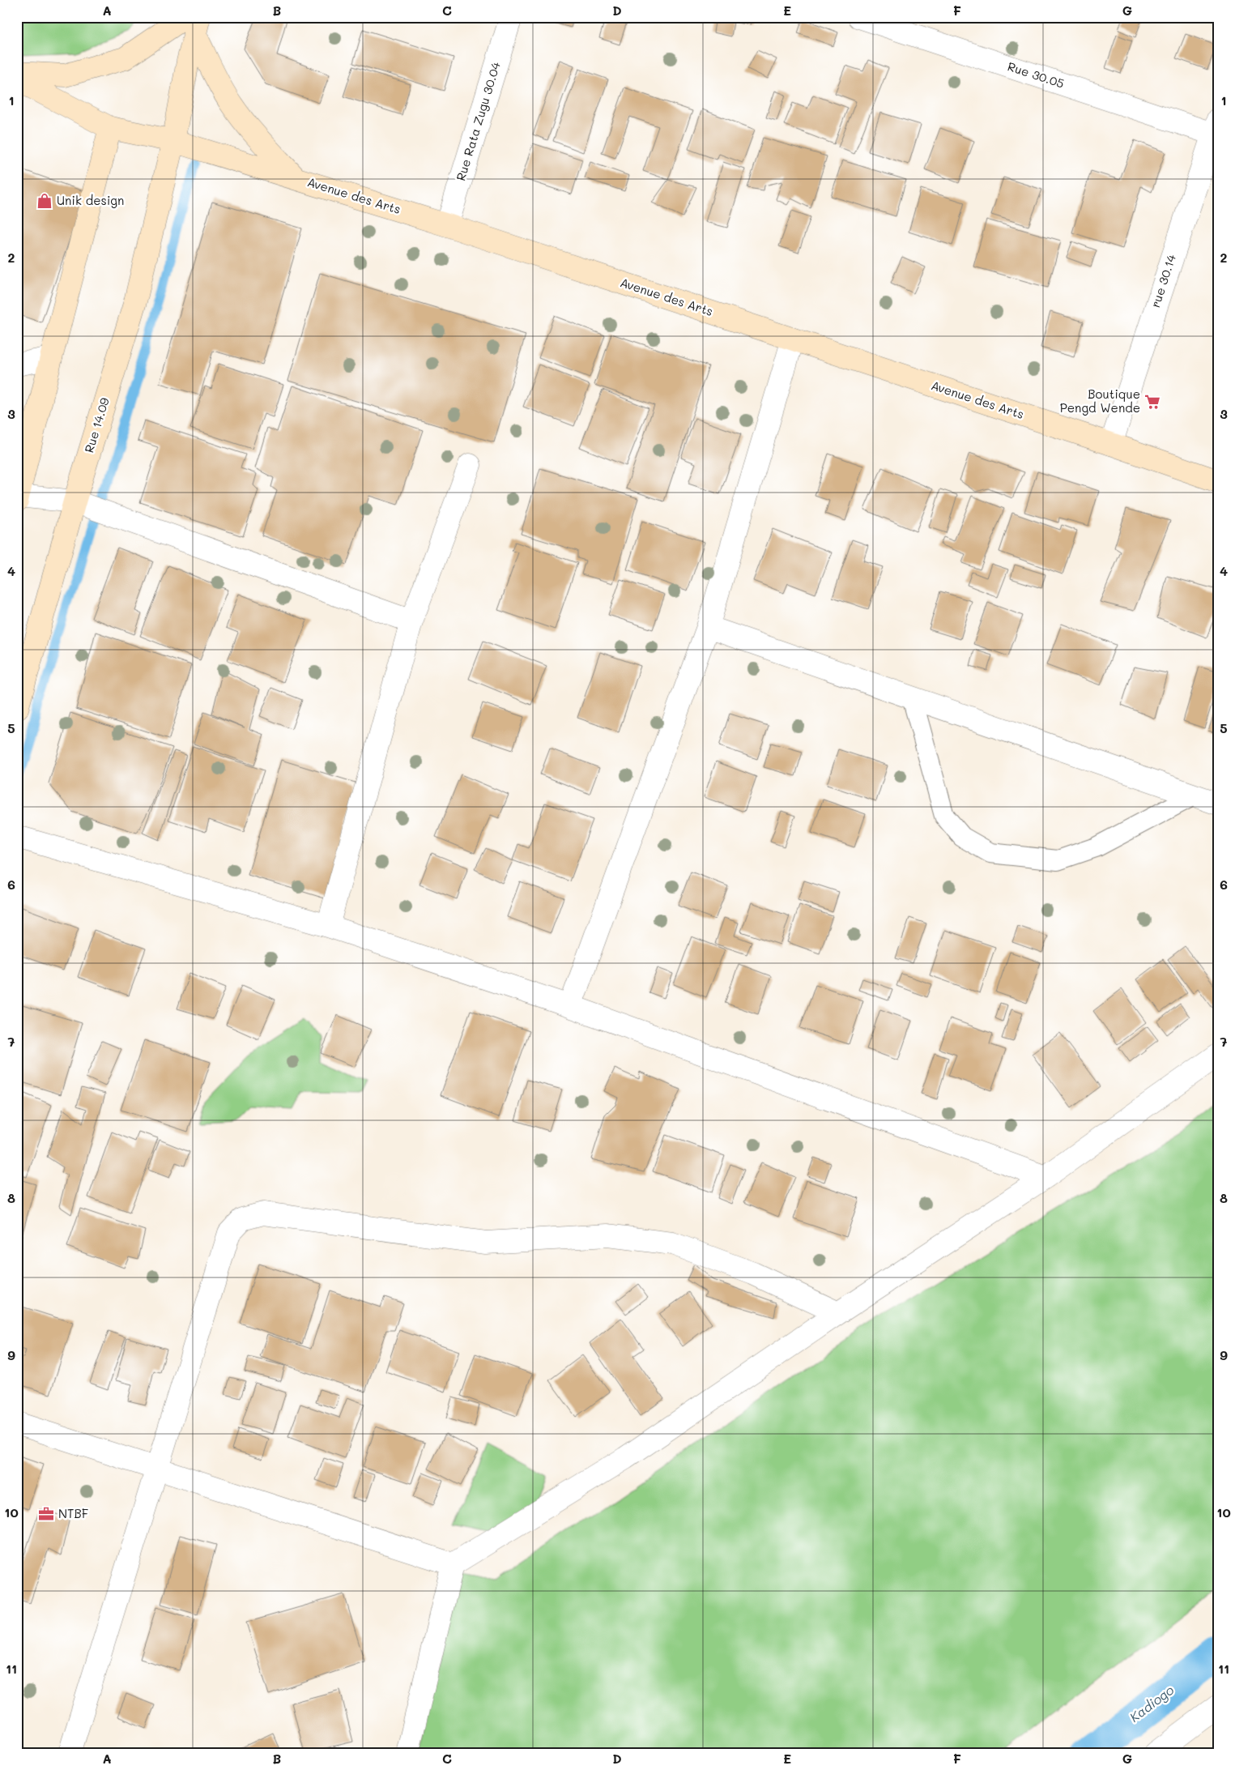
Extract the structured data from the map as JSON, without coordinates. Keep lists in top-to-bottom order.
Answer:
{
  "streets": {
    "street": [
      "Rue 30.05",
      "Rue Rata Zugu 30.04",
      "Avenue des Arts",
      "rue 30.14",
      "Rue 14.09"
    ]
  },
  "crossings": [
    ["Rue 30.05", "rue 30.14"],
    ["Rue Rata Zugu 30.04", "Avenue des Arts"],
    ["Avenue des Arts", "rue 30.14"],
    ["Avenue des Arts", "Rue 14.09"]
  ],
  "water": ["Kadiogo"],
  "places": {
    "shop": ["Unik design"],
    "supermarket": ["Boutique Pengd Wende"],
    "office": ["NTBF"]
  },
  "grid": {
    "columns": [
      "A",
      "B",
      "C",
      "D",
      "E",
      "F",
      "G"
    ],
    "rows": [
      "1",
      "2",
      "3",
      "4",
      "5",
      "6",
      "7",
      "8",
      "9",
      "10",
      "11"
    ]
  }
}
